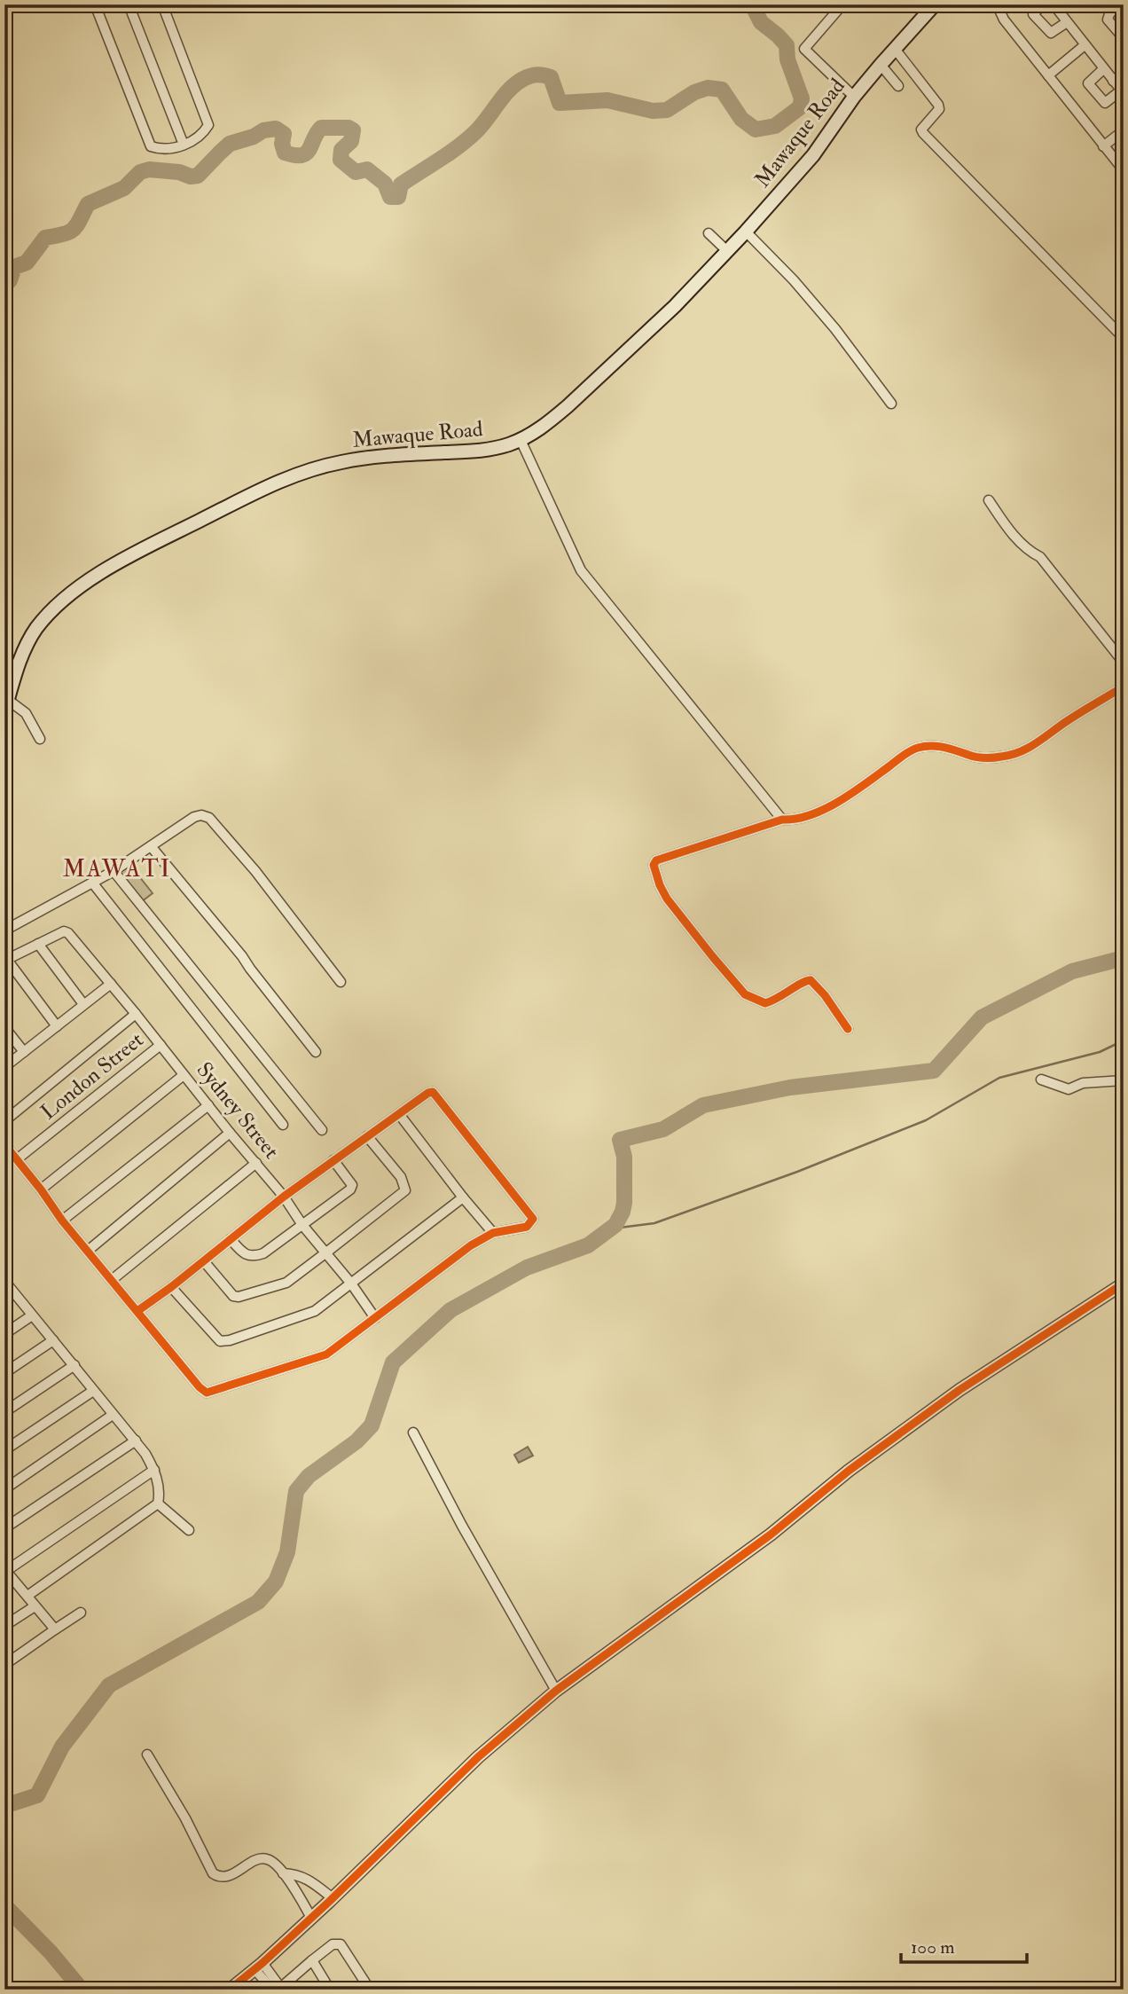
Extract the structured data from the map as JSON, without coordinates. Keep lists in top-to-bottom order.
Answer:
{
  "streets": {
    "main road": ["Mawaque Road"],
    "street": ["London Street", "Sydney Street"]
  },
  "crossings": [
    ["London Street", "Sydney Street"]
  ],
  "districts": ["MAWATI"],
  "scale_bar": "100 m"
}
